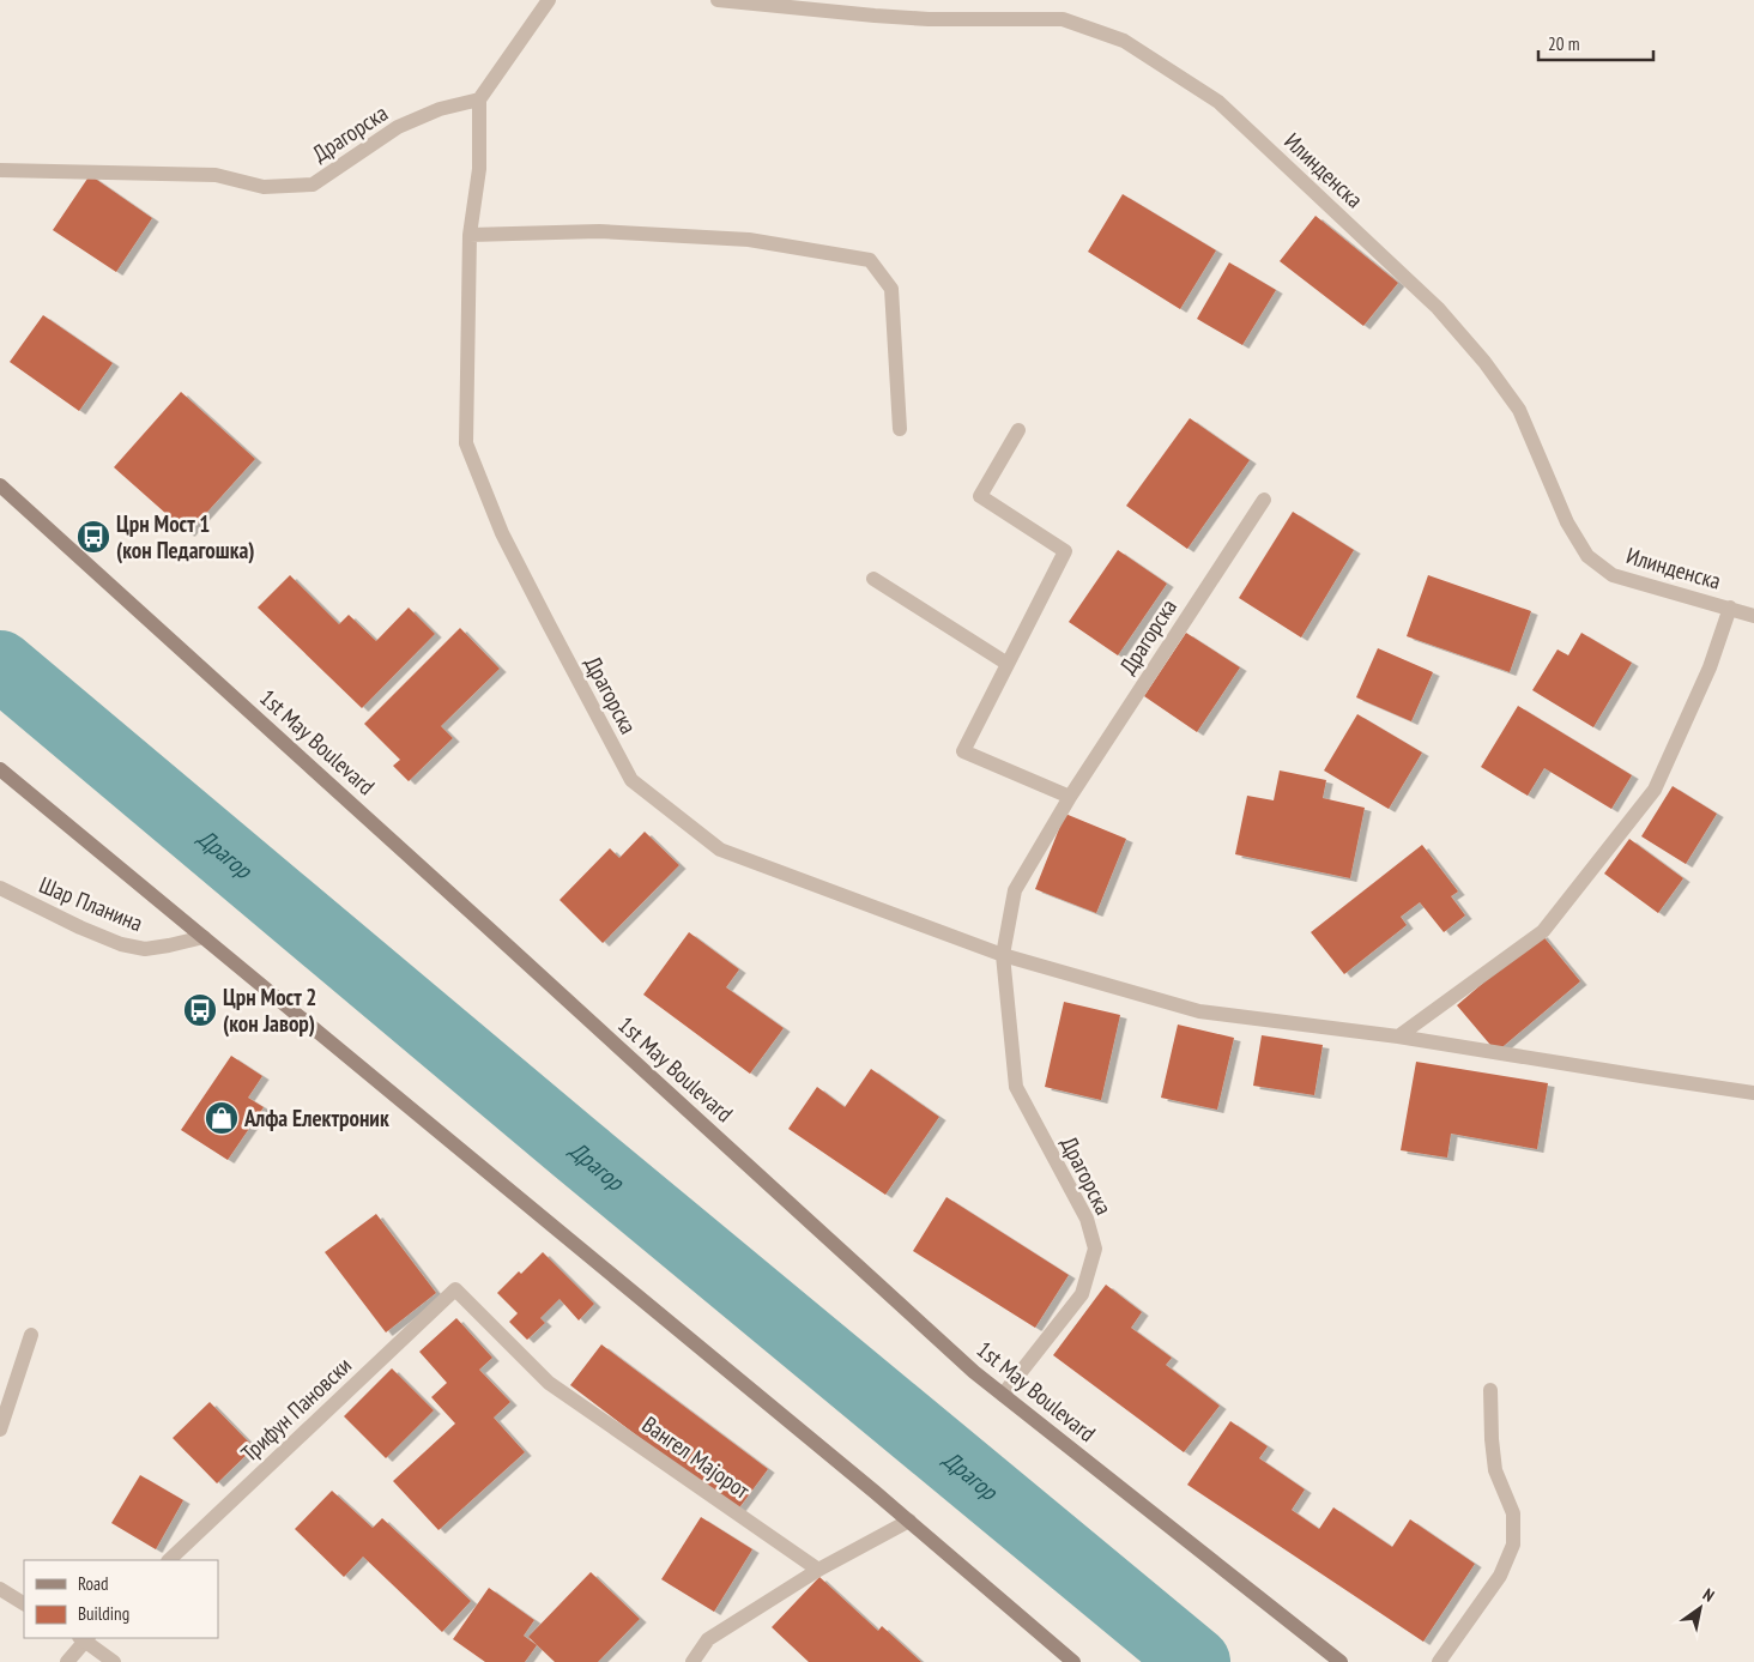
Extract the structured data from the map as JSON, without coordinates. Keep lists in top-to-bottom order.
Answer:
{
  "streets": {
    "main road": ["1st May Boulevard"],
    "street": [
      "Драгорска",
      "Илинденска",
      "Шар Планина",
      "Трифун Пановски",
      "Вангел Маjорот"
    ]
  },
  "crossings": [
    ["Драгорска", "1st May Boulevard"],
    ["Трифун Пановски", "Вангел Маjорот"]
  ],
  "water": ["Драгор"],
  "places": {
    "bus stop": ["Црн Мост 1 (кон Педагошка)", "Црн Мост 2 (кон Јавор)"],
    "shop": ["Алфа Електроник"]
  },
  "legend": ["Road", "Building"],
  "scale_bar": "20 m",
  "north": "top right"
}
